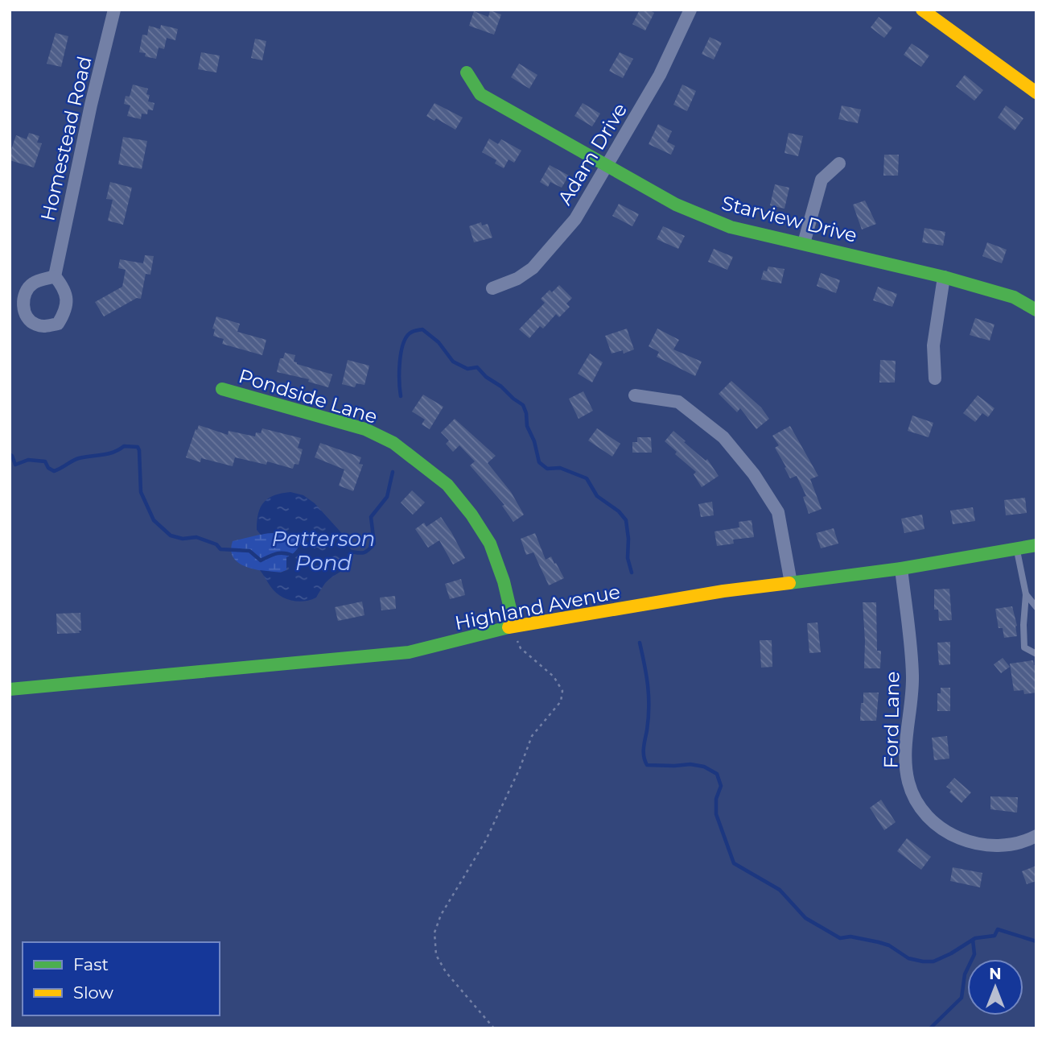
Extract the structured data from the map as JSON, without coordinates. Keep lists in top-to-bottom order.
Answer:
{
  "streets": {
    "street": [
      "Homestead Road",
      "Adam Drive",
      "Starview Drive",
      "Pondside Lane",
      "Highland Avenue",
      "Ford Lane"
    ]
  },
  "crossings": [
    ["Adam Drive", "Starview Drive"],
    ["Pondside Lane", "Highland Avenue"],
    ["Highland Avenue", "Ford Lane"]
  ],
  "water": ["Patterson Pond"],
  "legend": ["Fast", "Slow"],
  "north": "top"
}
